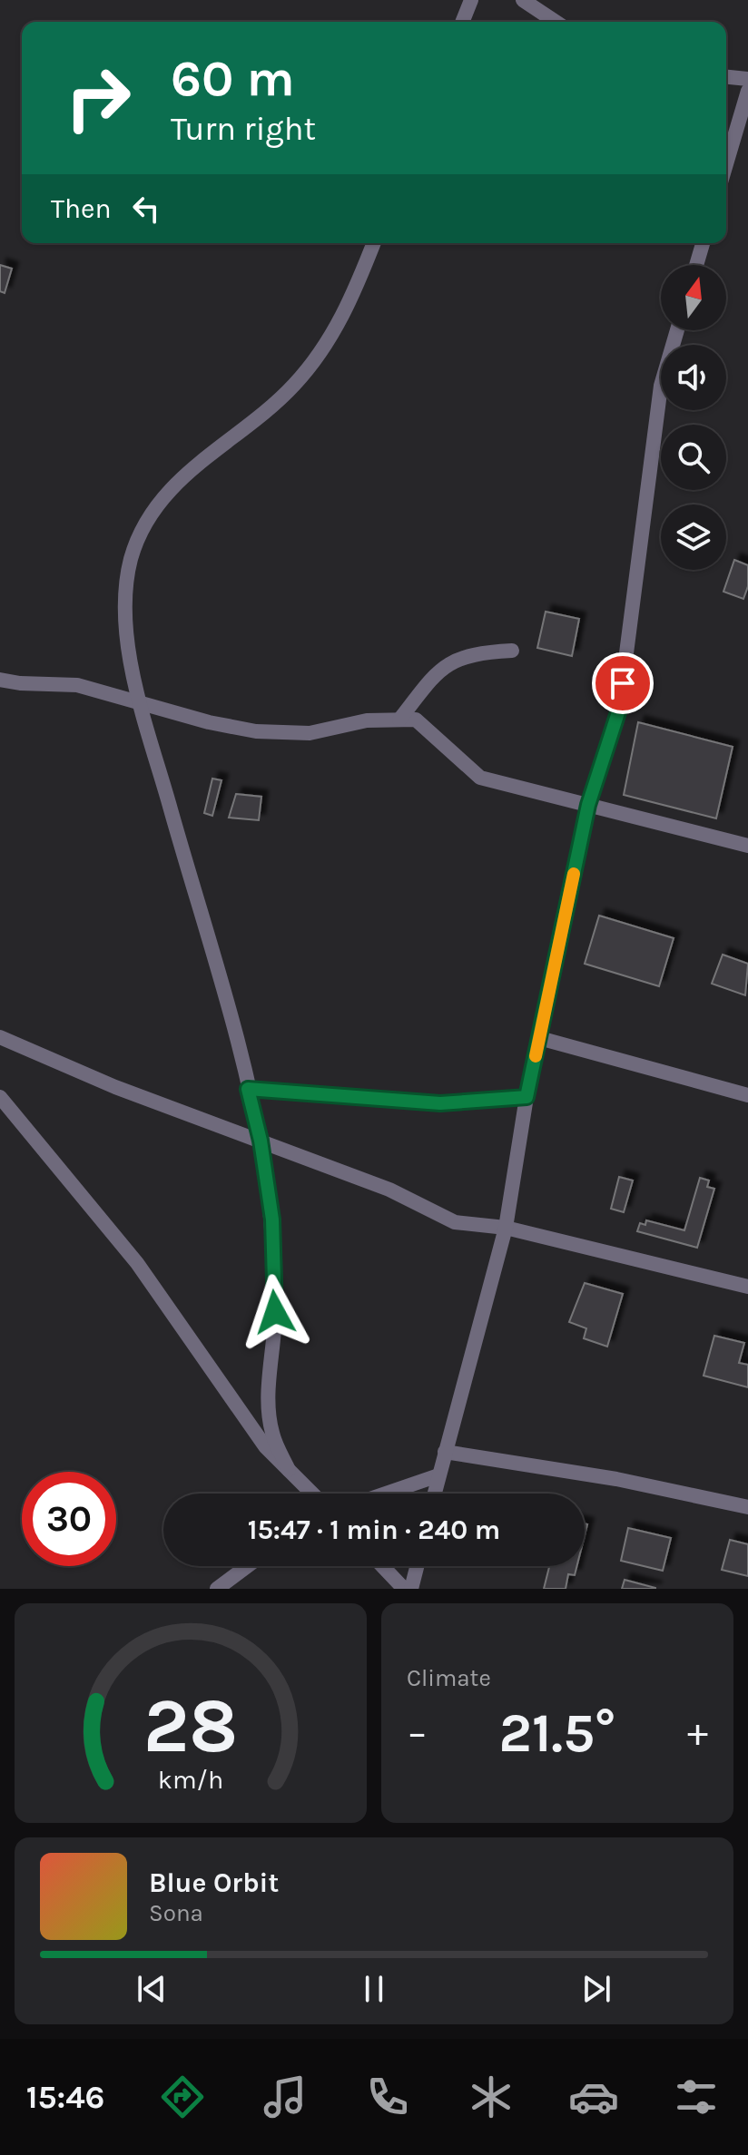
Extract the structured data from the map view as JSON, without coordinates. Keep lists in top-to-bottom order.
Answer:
{
  "north": "top",
  "page": {
    "turn": ["60 m", "Turn right"],
    "then": "Then",
    "limit": "30",
    "trip": "15:47 · 1 min · 240 m",
    "tile": "Climate",
    "heat": ["−", "21.5°", "+"],
    "song": ["Blue Orbit", "Sona"],
    "tabs": "15:46",
    "gauge": ["28", "km/h"]
  }
}
